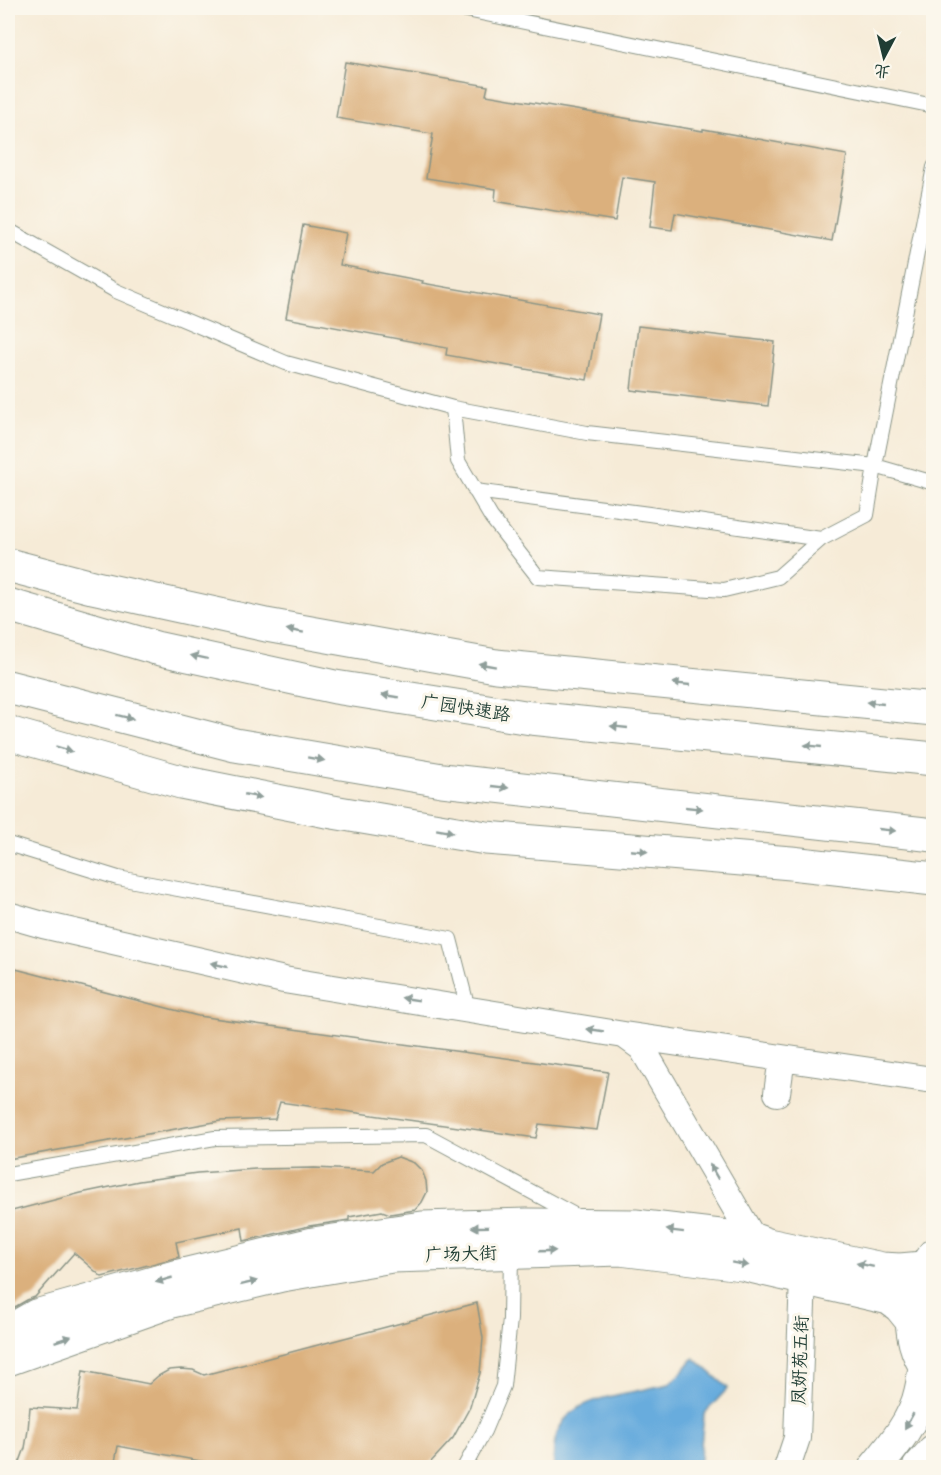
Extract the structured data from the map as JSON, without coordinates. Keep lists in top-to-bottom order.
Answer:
{
  "streets": {
    "main road": ["广园快速路", "广场大街"],
    "street": ["凤妍苑五街"]
  },
  "crossings": [
    ["广场大街", "凤妍苑五街"]
  ],
  "north": "bottom"
}
